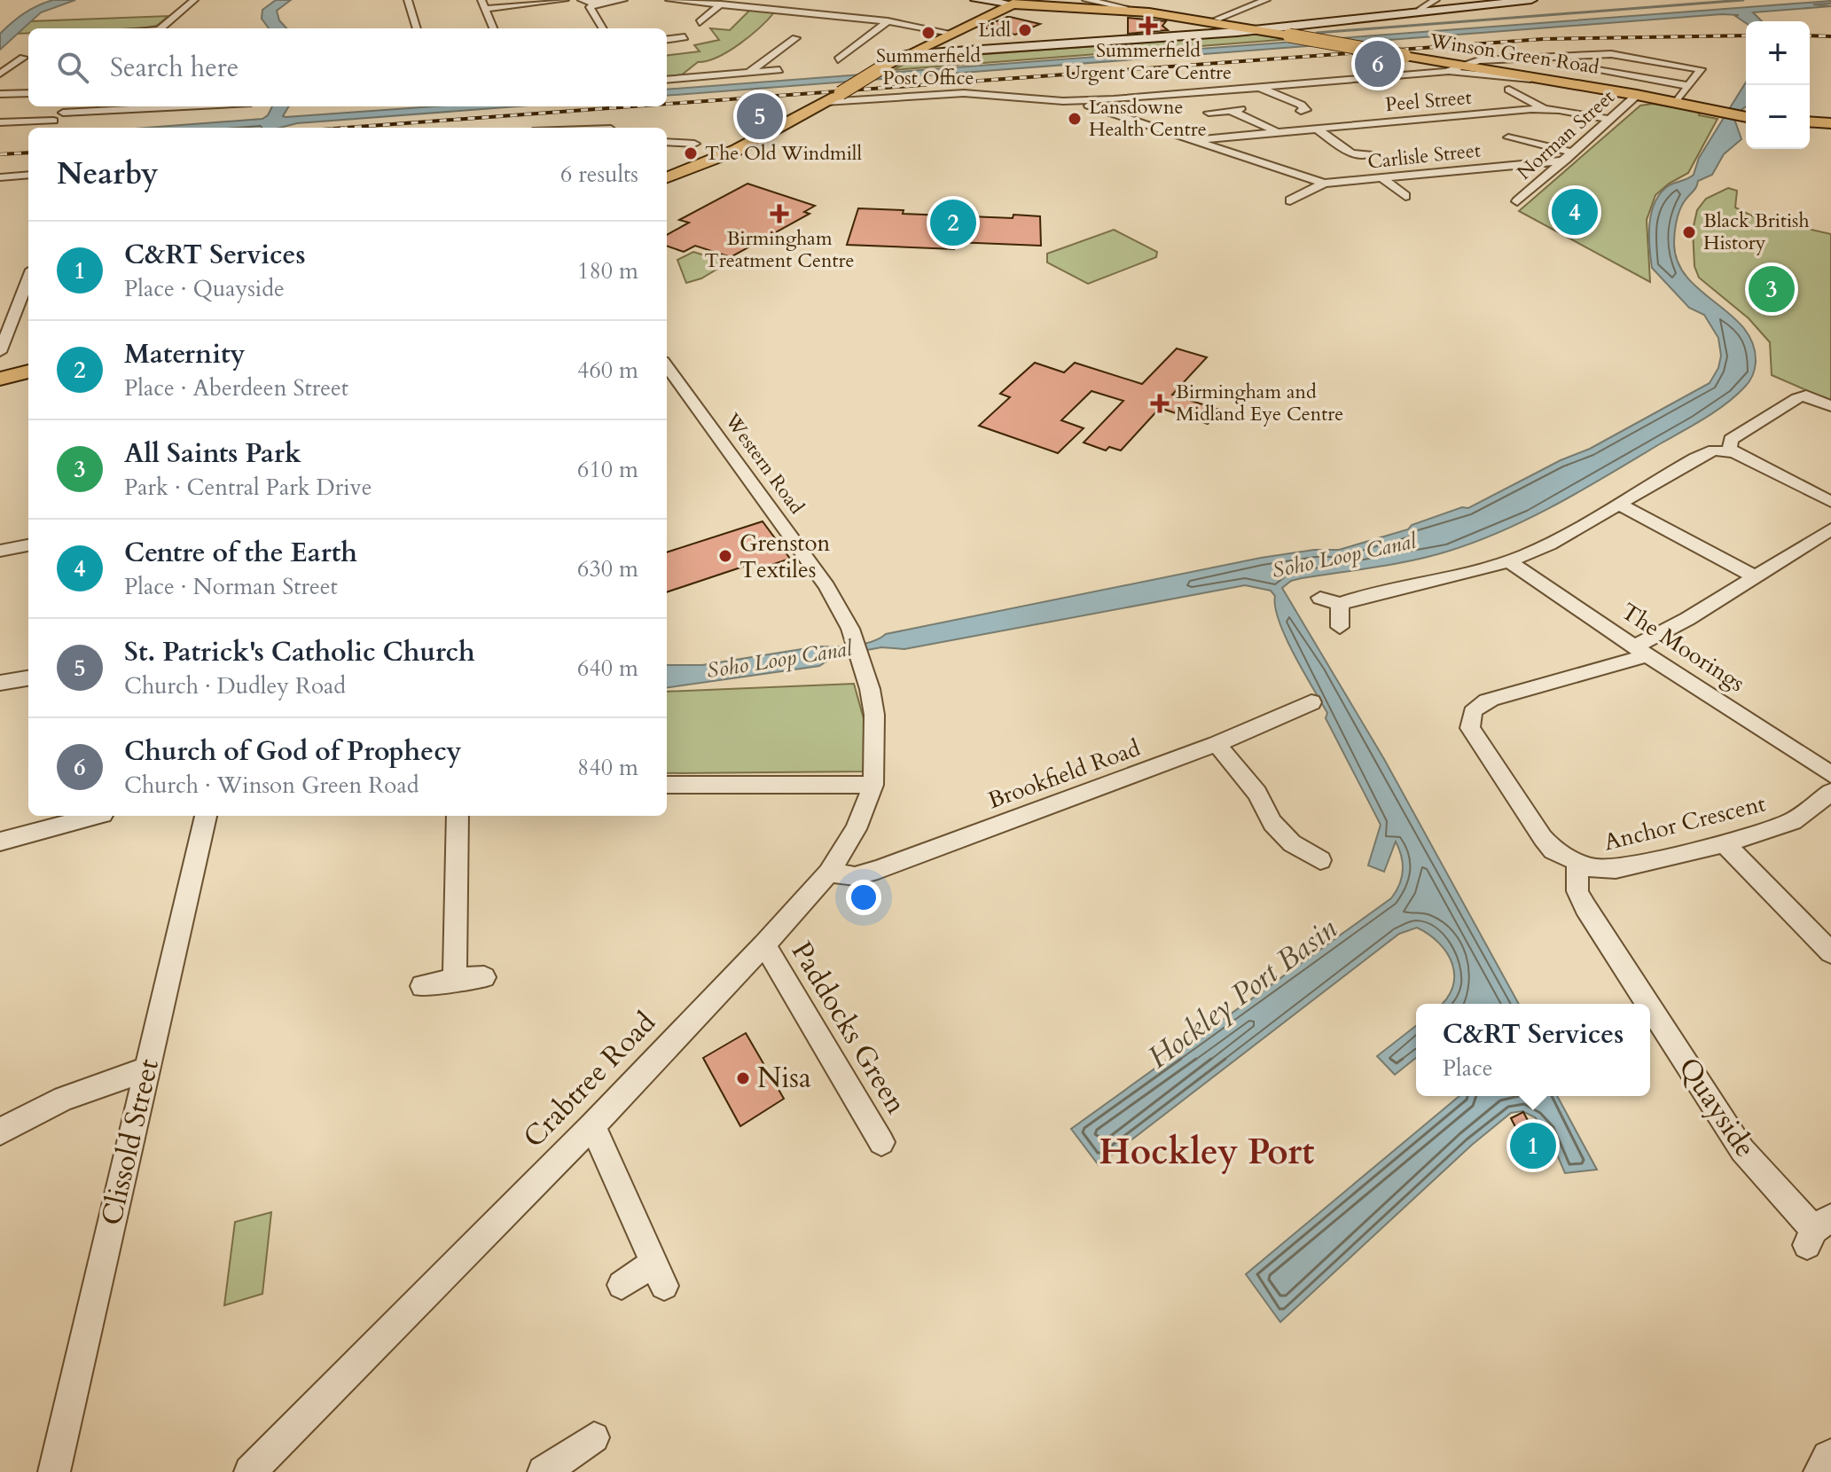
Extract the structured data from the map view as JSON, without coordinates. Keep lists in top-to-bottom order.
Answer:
{
  "streets": {
    "main road": ["Winson Green Road"],
    "street": [
      "Peel Street",
      "Norman Street",
      "Carlisle Street",
      "Western Road",
      "The Moorings",
      "Brookfield Road",
      "Anchor Crescent",
      "Paddocks Green",
      "Crabtree Road",
      "Quayside",
      "Clissold Street"
    ]
  },
  "crossings": [
    ["Winson Green Road", "Norman Street"],
    ["Peel Street", "Norman Street"],
    ["Norman Street", "Carlisle Street"],
    ["Western Road", "Crabtree Road"],
    ["The Moorings", "Anchor Crescent"],
    ["Brookfield Road", "Crabtree Road"],
    ["Anchor Crescent", "Quayside"],
    ["Paddocks Green", "Crabtree Road"]
  ],
  "districts": ["Hockley Port"],
  "water": ["Soho Loop Canal", "Hockley Port Basin"],
  "places": {
    "health": ["Summerfield Urgent Care Centre", "Birmingham Treatment Centre", "Birmingham and Midland Eye Centre"],
    "other": [
      "Lidl",
      "Summerfield Post Office",
      "Lansdowne Health Centre",
      "The Old Windmill",
      "Black British History",
      "Grenston Textiles",
      "Nisa"
    ]
  },
  "page": {
    "map_buttons": ["+", "−"],
    "search": "Search here",
    "pins": [
      "6",
      "5",
      "4",
      "2",
      "3",
      "1"
    ],
    "heading": ["Nearby", "6 results"],
    "list": [
      {
        "mark": "1",
        "name": "C&RT Services",
        "note": "Place · Quayside",
        "value": "180 m"
      },
      {
        "mark": "2",
        "name": "Maternity",
        "note": "Place · Aberdeen Street",
        "value": "460 m"
      },
      {
        "mark": "3",
        "name": "All Saints Park",
        "note": "Park · Central Park Drive",
        "value": "610 m"
      },
      {
        "mark": "4",
        "name": "Centre of the Earth",
        "note": "Place · Norman Street",
        "value": "630 m"
      },
      {
        "mark": "5",
        "name": "St. Patrick's Catholic Church",
        "note": "Church · Dudley Road",
        "value": "640 m"
      },
      {
        "mark": "6",
        "name": "Church of God of Prophecy",
        "note": "Church · Winson Green Road",
        "value": "840 m"
      }
    ],
    "popup": ["C&RT Services", "Place"]
  }
}
